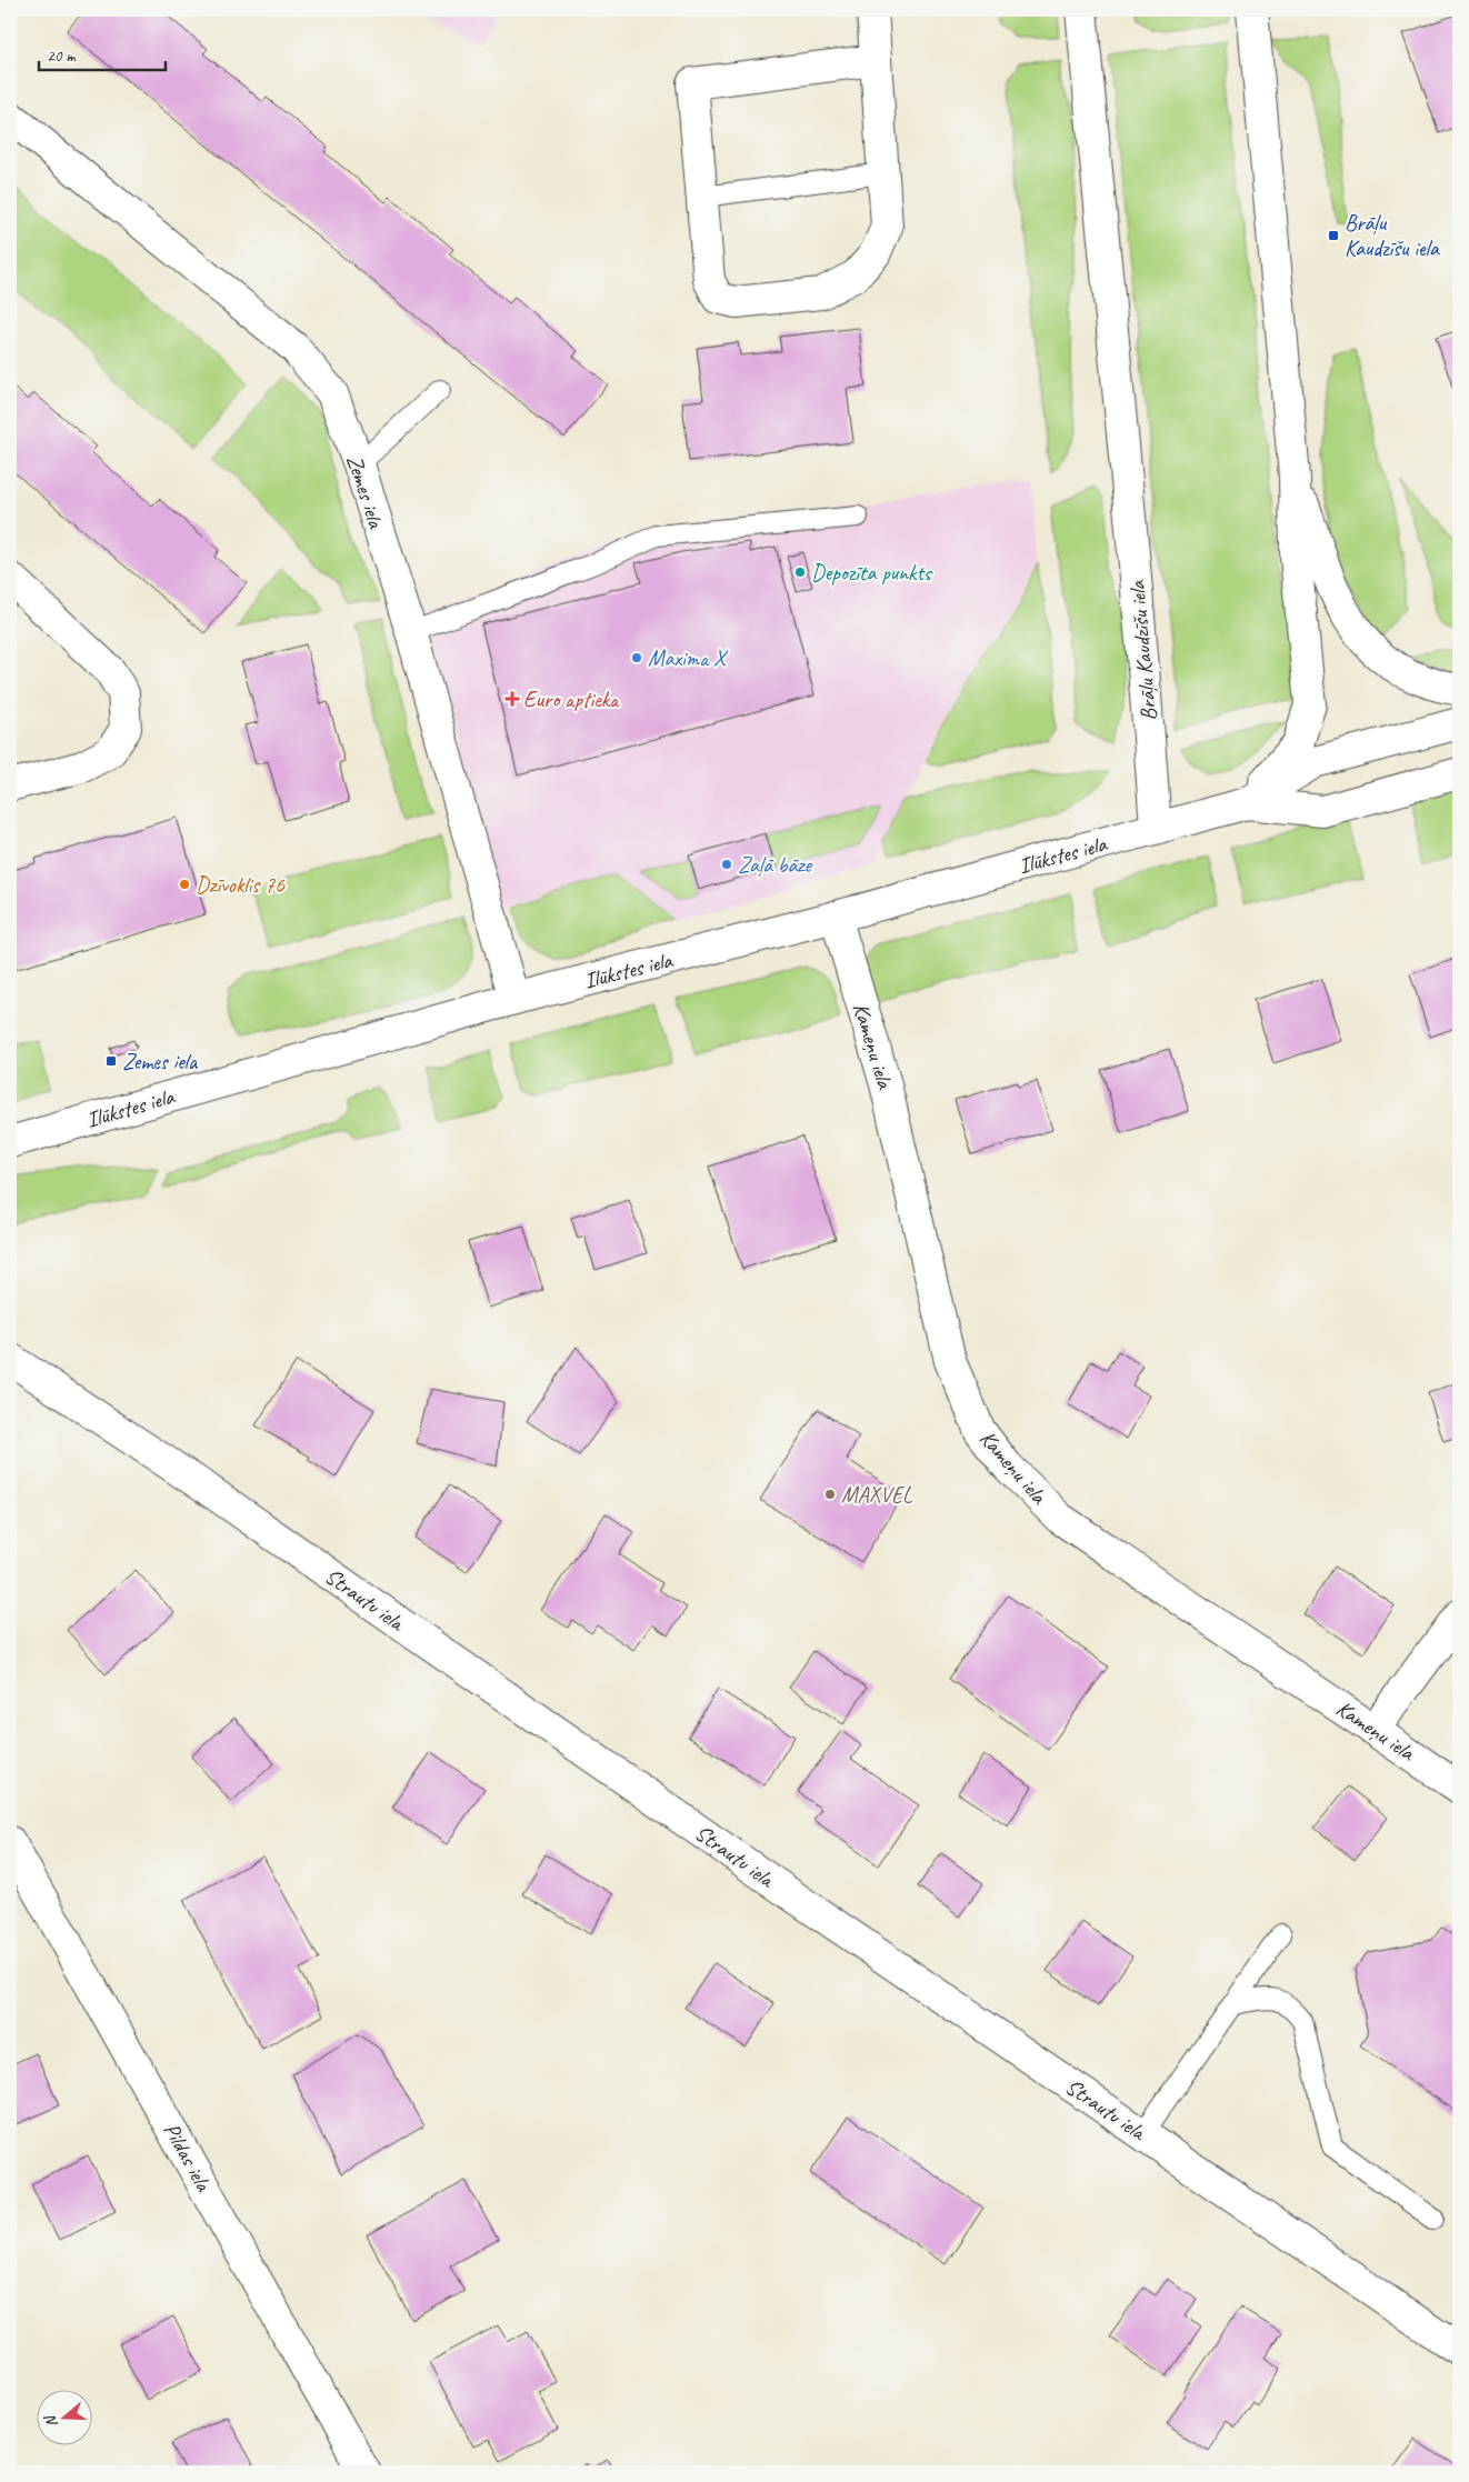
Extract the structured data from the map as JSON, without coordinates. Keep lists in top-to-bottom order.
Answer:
{
  "streets": {
    "street": [
      "Zemes iela",
      "Brāļu Kaudzīšu iela",
      "Ilūkstes iela",
      "Kameņu iela",
      "Strautu iela",
      "Pildas iela"
    ]
  },
  "crossings": [
    ["Zemes iela", "Ilūkstes iela"],
    ["Brāļu Kaudzīšu iela", "Ilūkstes iela"],
    ["Ilūkstes iela", "Kameņu iela"]
  ],
  "places": {
    "transit": ["Brāļu Kaudzīšu iela", "Zemes iela"],
    "other": [
      "Depozīta punkts",
      "Maxima X",
      "Zaļā bāze",
      "Dzīvoklis 76",
      "MAXVEL"
    ],
    "health": ["Euro aptieka"]
  },
  "scale_bar": "20 m",
  "north": "left"
}
